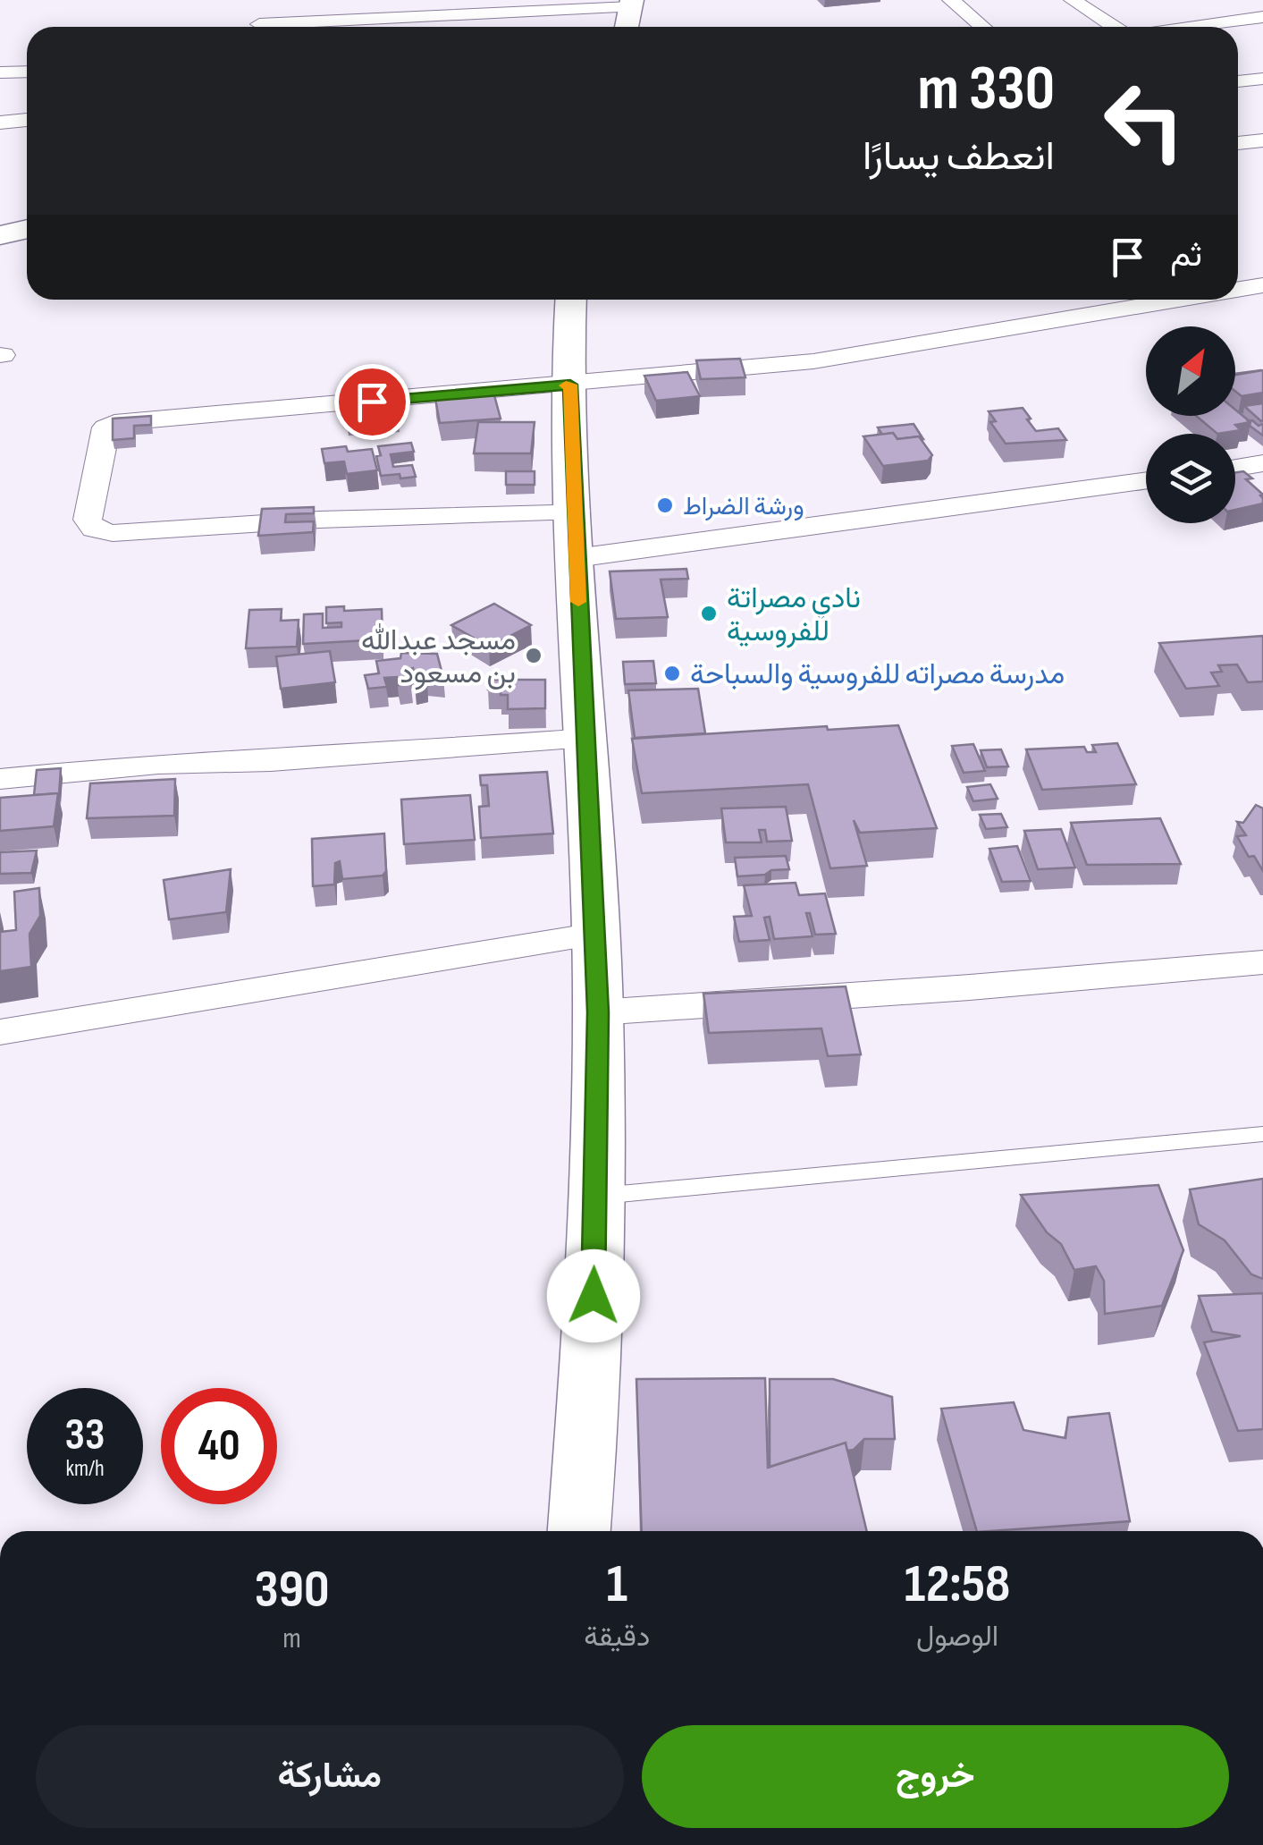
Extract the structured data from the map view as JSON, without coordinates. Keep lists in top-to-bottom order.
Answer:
{
  "places": [
    "ورشة الضراط",
    "نادي مصراتة للفروسية",
    "مسجد عبدالله بن مسعود",
    "مدرسة مصراته للفروسية والسباحة"
  ],
  "north": "top right",
  "page": {
    "turn": ["330 m", "انعطف يسارًا"],
    "then": "ثم",
    "speed": "33 km/h",
    "limit": "40",
    "eta": [
      "12:58",
      "الوصول",
      "1",
      "دقيقة",
      "390",
      "m"
    ],
    "buttons": ["خروج", "مشاركة"]
  }
}
